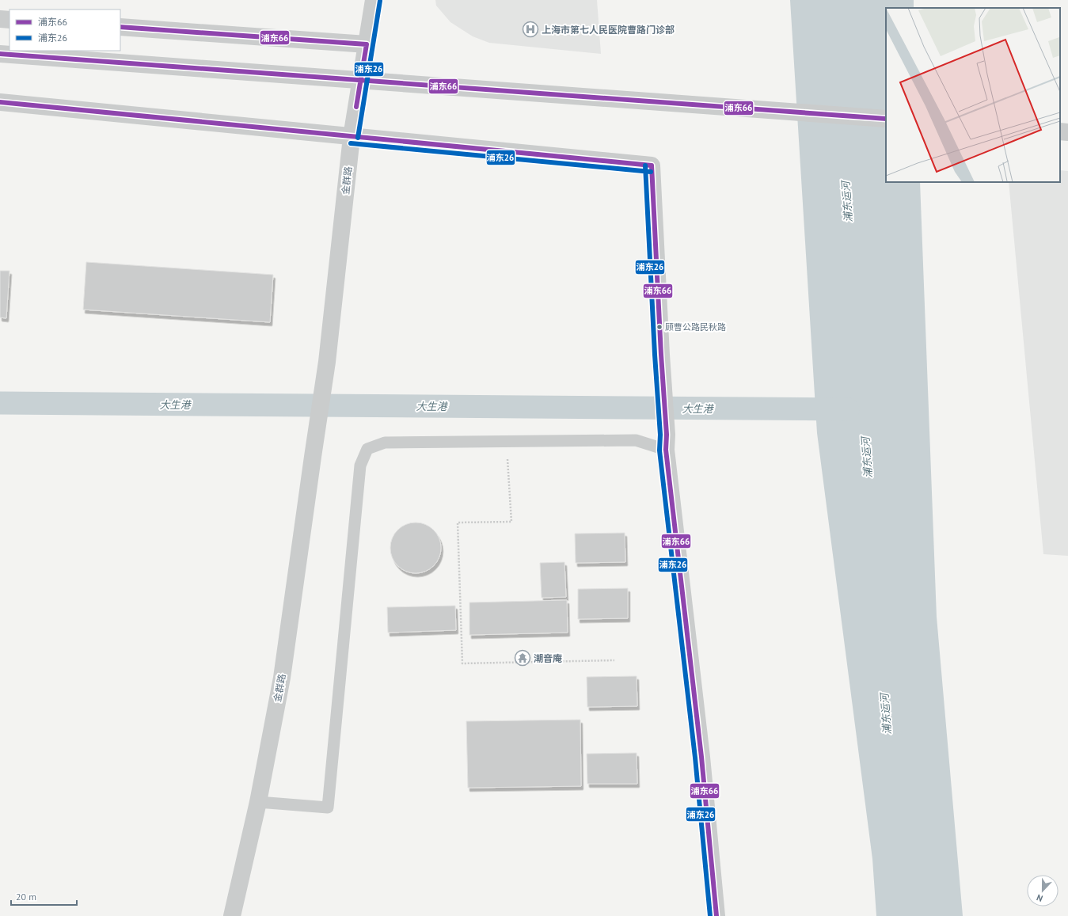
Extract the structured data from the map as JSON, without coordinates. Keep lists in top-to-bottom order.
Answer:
{
  "streets": {
    "street": ["金群路"]
  },
  "water": ["浦东运河", "大生港"],
  "places": {
    "hospital": ["上海市第七人民医院曹路门诊部"],
    "other": ["顾曹公路民秋路"],
    "temple": ["潮音庵"]
  },
  "lines": ["transit line 浦东26", "transit line 浦东66"],
  "legend": ["浦东66", "浦东26"],
  "scale_bar": "20 m",
  "north": "bottom"
}
